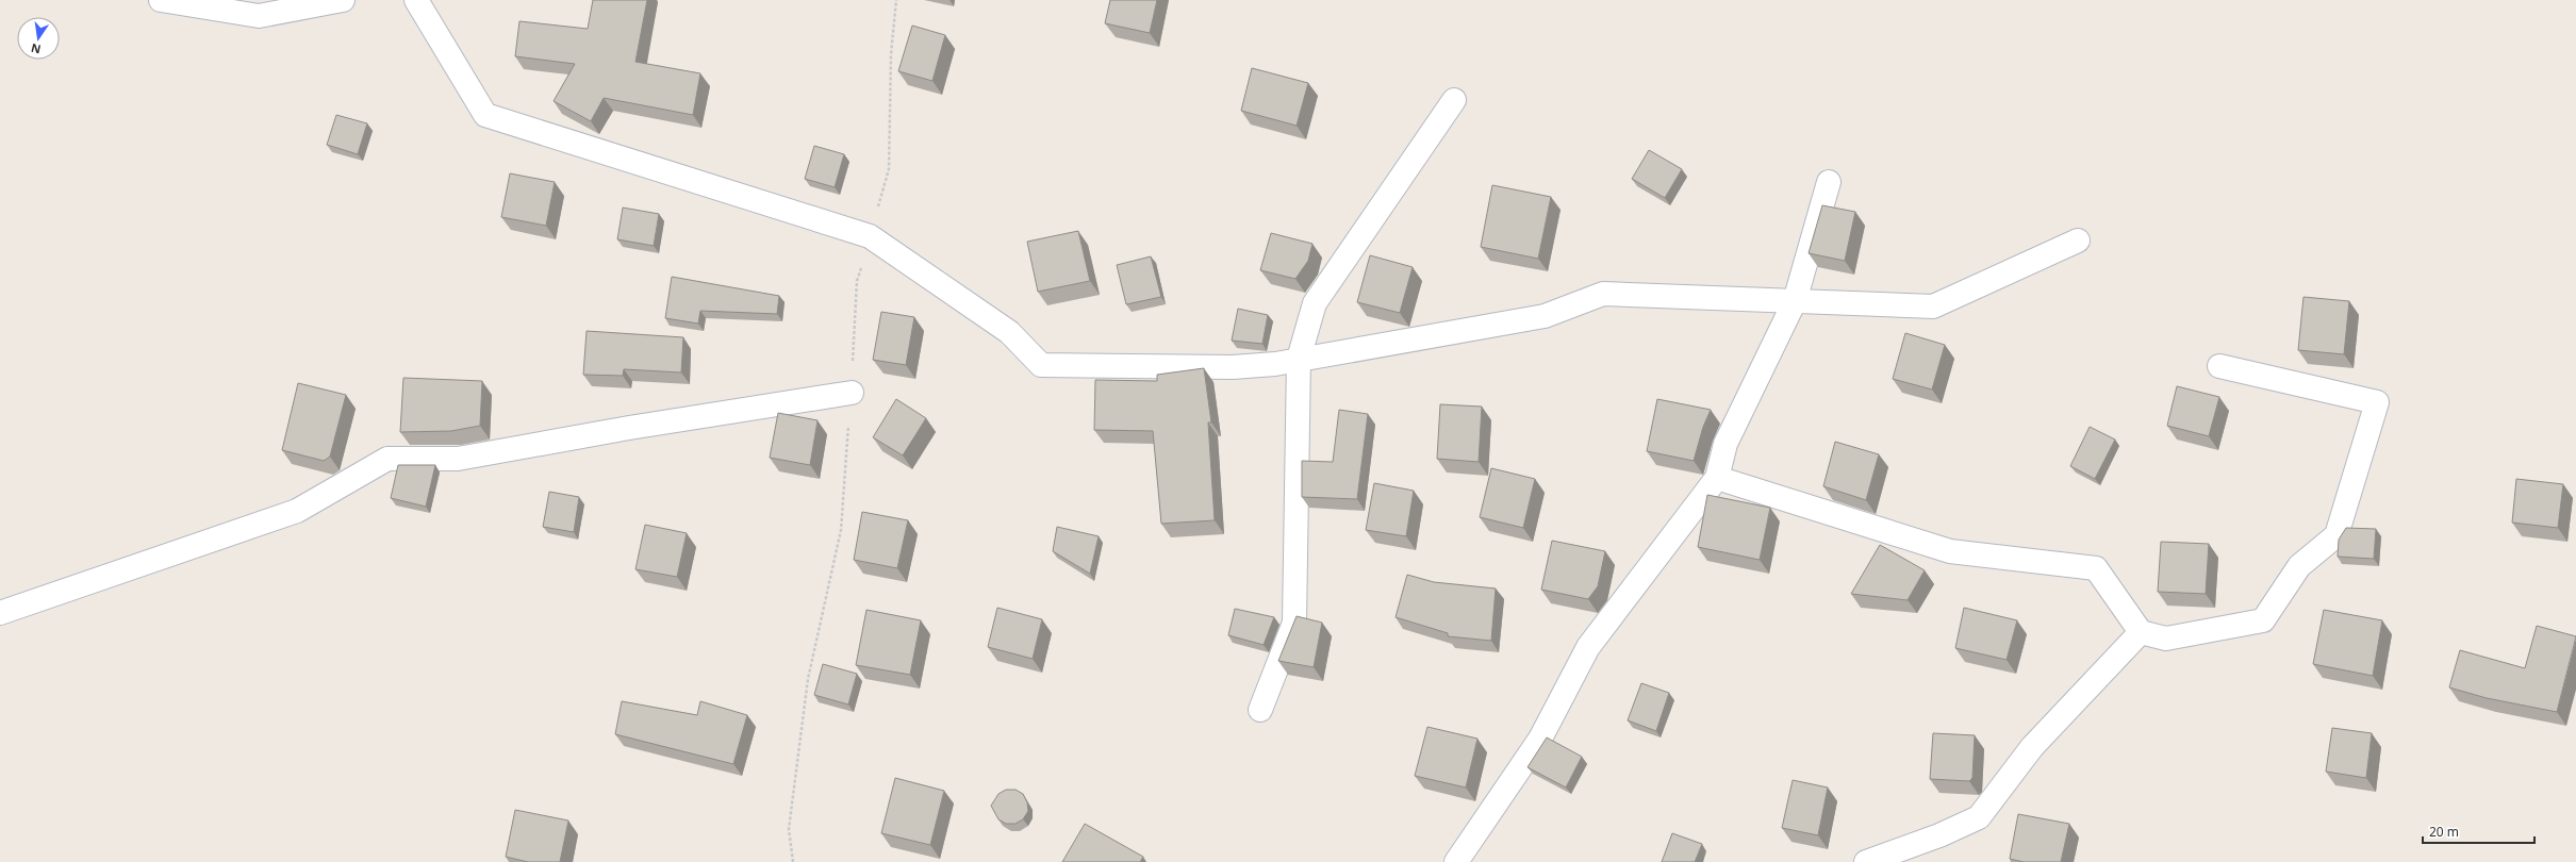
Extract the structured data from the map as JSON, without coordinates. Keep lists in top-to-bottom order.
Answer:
{
  "scale_bar": "20 m",
  "north": "bottom"
}
